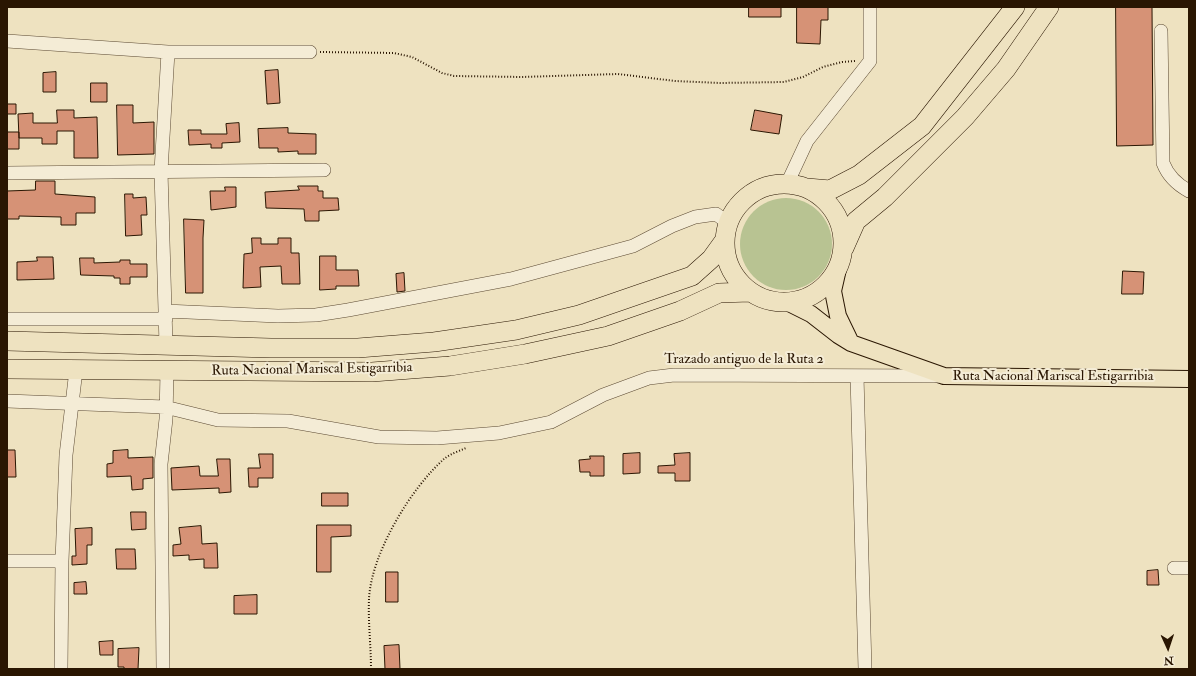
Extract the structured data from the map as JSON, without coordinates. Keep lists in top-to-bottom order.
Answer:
{
  "streets": {
    "highway": ["Ruta Nacional Mariscal Estigarribia"],
    "street": ["Trazado antiguo de la Ruta 2"]
  },
  "crossings": [
    ["Trazado antiguo de la Ruta 2", "Ruta Nacional Mariscal Estigarribia"]
  ],
  "north": "bottom"
}
